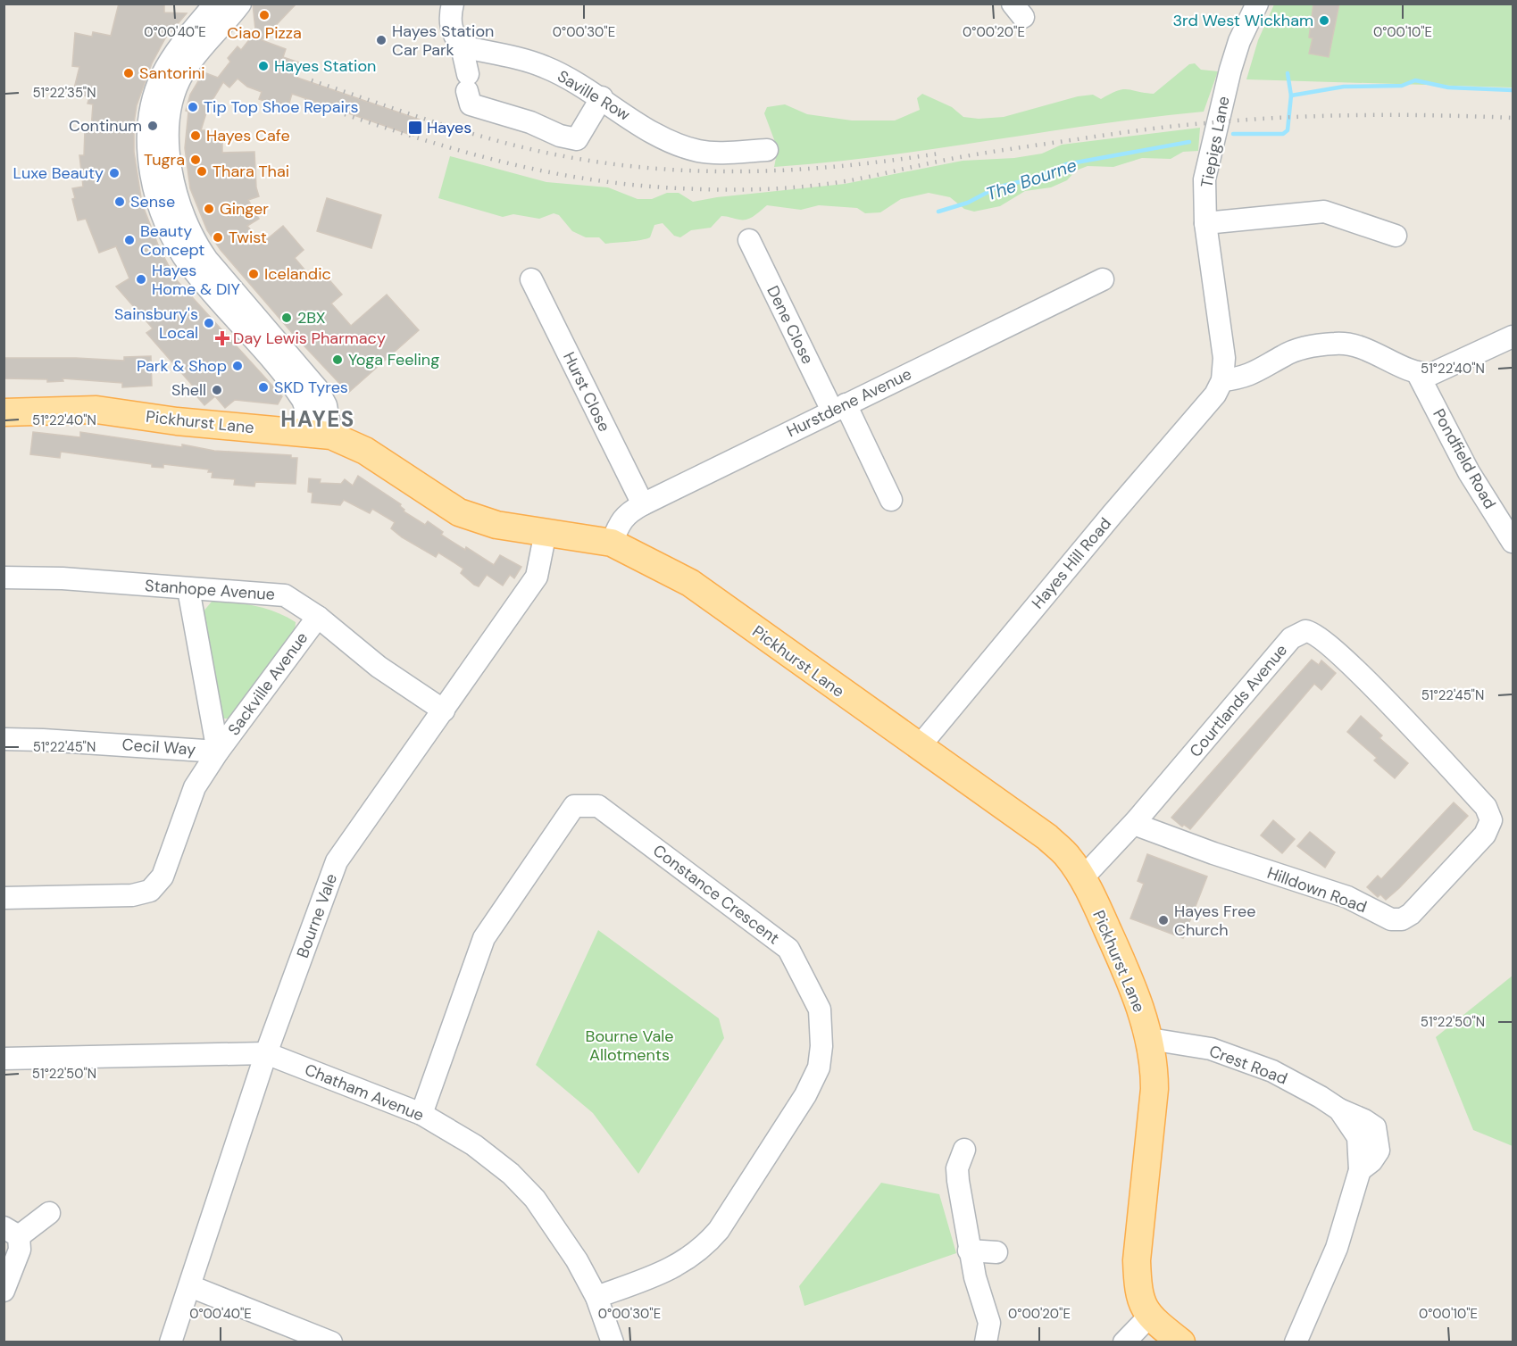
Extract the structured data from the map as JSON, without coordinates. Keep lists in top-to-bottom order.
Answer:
{
  "streets": {
    "main road": ["Pickhurst Lane"],
    "street": [
      "Saville Row",
      "Tiepigs Lane",
      "Dene Close",
      "Hurst Close",
      "Hurstdene Avenue",
      "Pondfield Road",
      "Hayes Hill Road",
      "Stanhope Avenue",
      "Sackville Avenue",
      "Courtlands Avenue",
      "Cecil Way",
      "Hilldown Road",
      "Constance Crescent",
      "Bourne Vale",
      "Crest Road",
      "Chatham Avenue"
    ]
  },
  "crossings": [
    ["Tiepigs Lane", "Hayes Hill Road"],
    ["Dene Close", "Hurstdene Avenue"],
    ["Hurst Close", "Hurstdene Avenue"],
    ["Hurstdene Avenue", "Pickhurst Lane"],
    ["Pickhurst Lane", "Hayes Hill Road"],
    ["Pickhurst Lane", "Courtlands Avenue"],
    ["Pickhurst Lane", "Bourne Vale"],
    ["Pickhurst Lane", "Crest Road"],
    ["Stanhope Avenue", "Sackville Avenue"],
    ["Stanhope Avenue", "Bourne Vale"],
    ["Sackville Avenue", "Cecil Way"],
    ["Courtlands Avenue", "Hilldown Road"],
    ["Constance Crescent", "Chatham Avenue"],
    ["Bourne Vale", "Chatham Avenue"]
  ],
  "districts": ["HAYES"],
  "water": ["The Bourne"],
  "parks": ["Bourne Vale Allotments"],
  "places": {
    "other": [
      "Ciao Pizza",
      "3rd West Wickham",
      "Hayes Station Car Park",
      "Hayes Station",
      "Santorini",
      "Tip Top Shoe Repairs",
      "Continum",
      "Hayes Cafe",
      "Tugra",
      "Thara Thai",
      "Luxe Beauty",
      "Sense",
      "Ginger",
      "Twist",
      "Beauty Concept",
      "Icelandic",
      "Hayes Home & DIY",
      "2BX",
      "Sainsbury's Local",
      "Yoga Feeling",
      "Park & Shop",
      "SKD Tyres",
      "Shell",
      "Hayes Free Church"
    ],
    "transit": ["Hayes"],
    "health": ["Day Lewis Pharmacy"]
  },
  "coordinates": [
    "0°00'40\"E",
    "0°00'30\"E",
    "0°00'20\"E",
    "0°00'10\"E",
    "51°22'35\"N",
    "51°22'40\"N",
    "51°22'45\"N",
    "51°22'50\"N"
  ]
}
